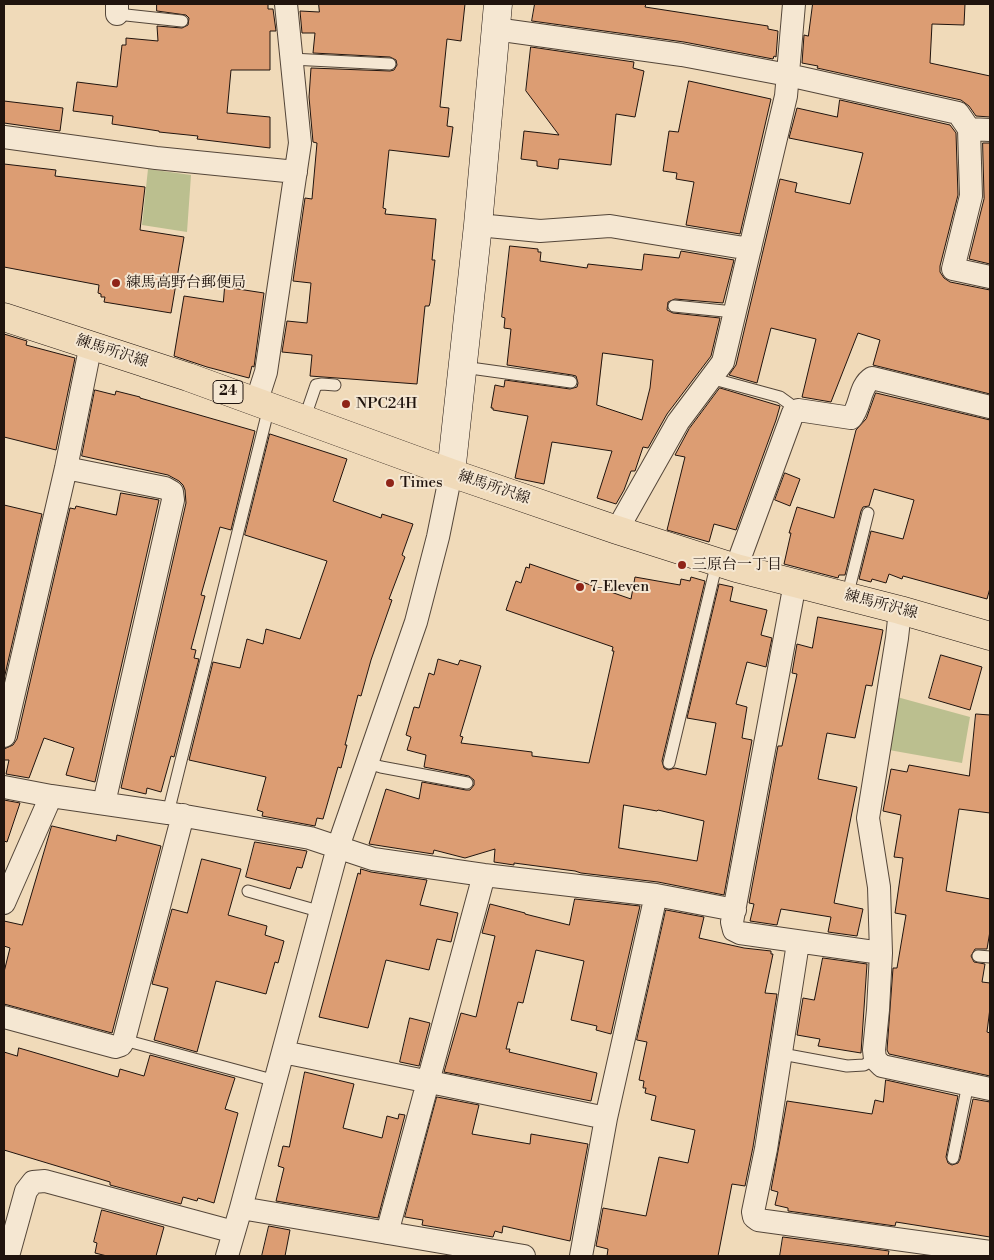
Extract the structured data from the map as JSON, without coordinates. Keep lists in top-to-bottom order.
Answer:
{
  "streets": {
    "main road": ["練馬所沢線", "24"]
  },
  "places": [
    "練馬高野台郵便局",
    "NPC24H",
    "Times",
    "三原台一丁目",
    "7-Eleven"
  ]
}
